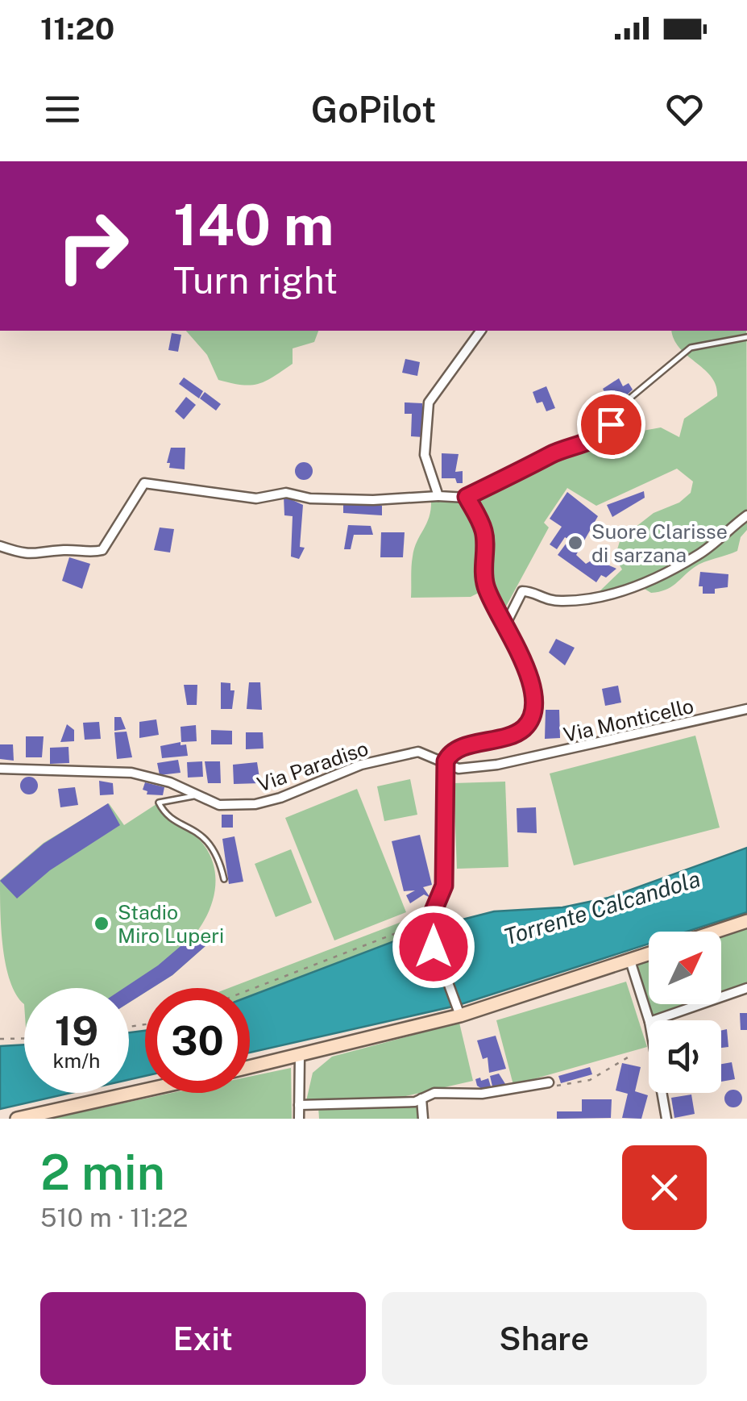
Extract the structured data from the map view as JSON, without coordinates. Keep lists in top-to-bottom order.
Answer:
{
  "streets": {
    "street": ["Via Monticello", "Via Paradiso"]
  },
  "crossings": [
    ["Via Monticello", "Via Paradiso"]
  ],
  "water": ["Torrente Calcandola"],
  "places": ["Suore Clarisse di sarzana", "Stadio Miro Luperi"],
  "north": "top right",
  "page": {
    "status": "11:20",
    "header": "GoPilot",
    "turn": ["140 m", "Turn right"],
    "speed": "19 km/h",
    "limit": "30",
    "heading": ["2 min", "510 m · 11:22"],
    "buttons": ["Exit", "Share"]
  }
}
